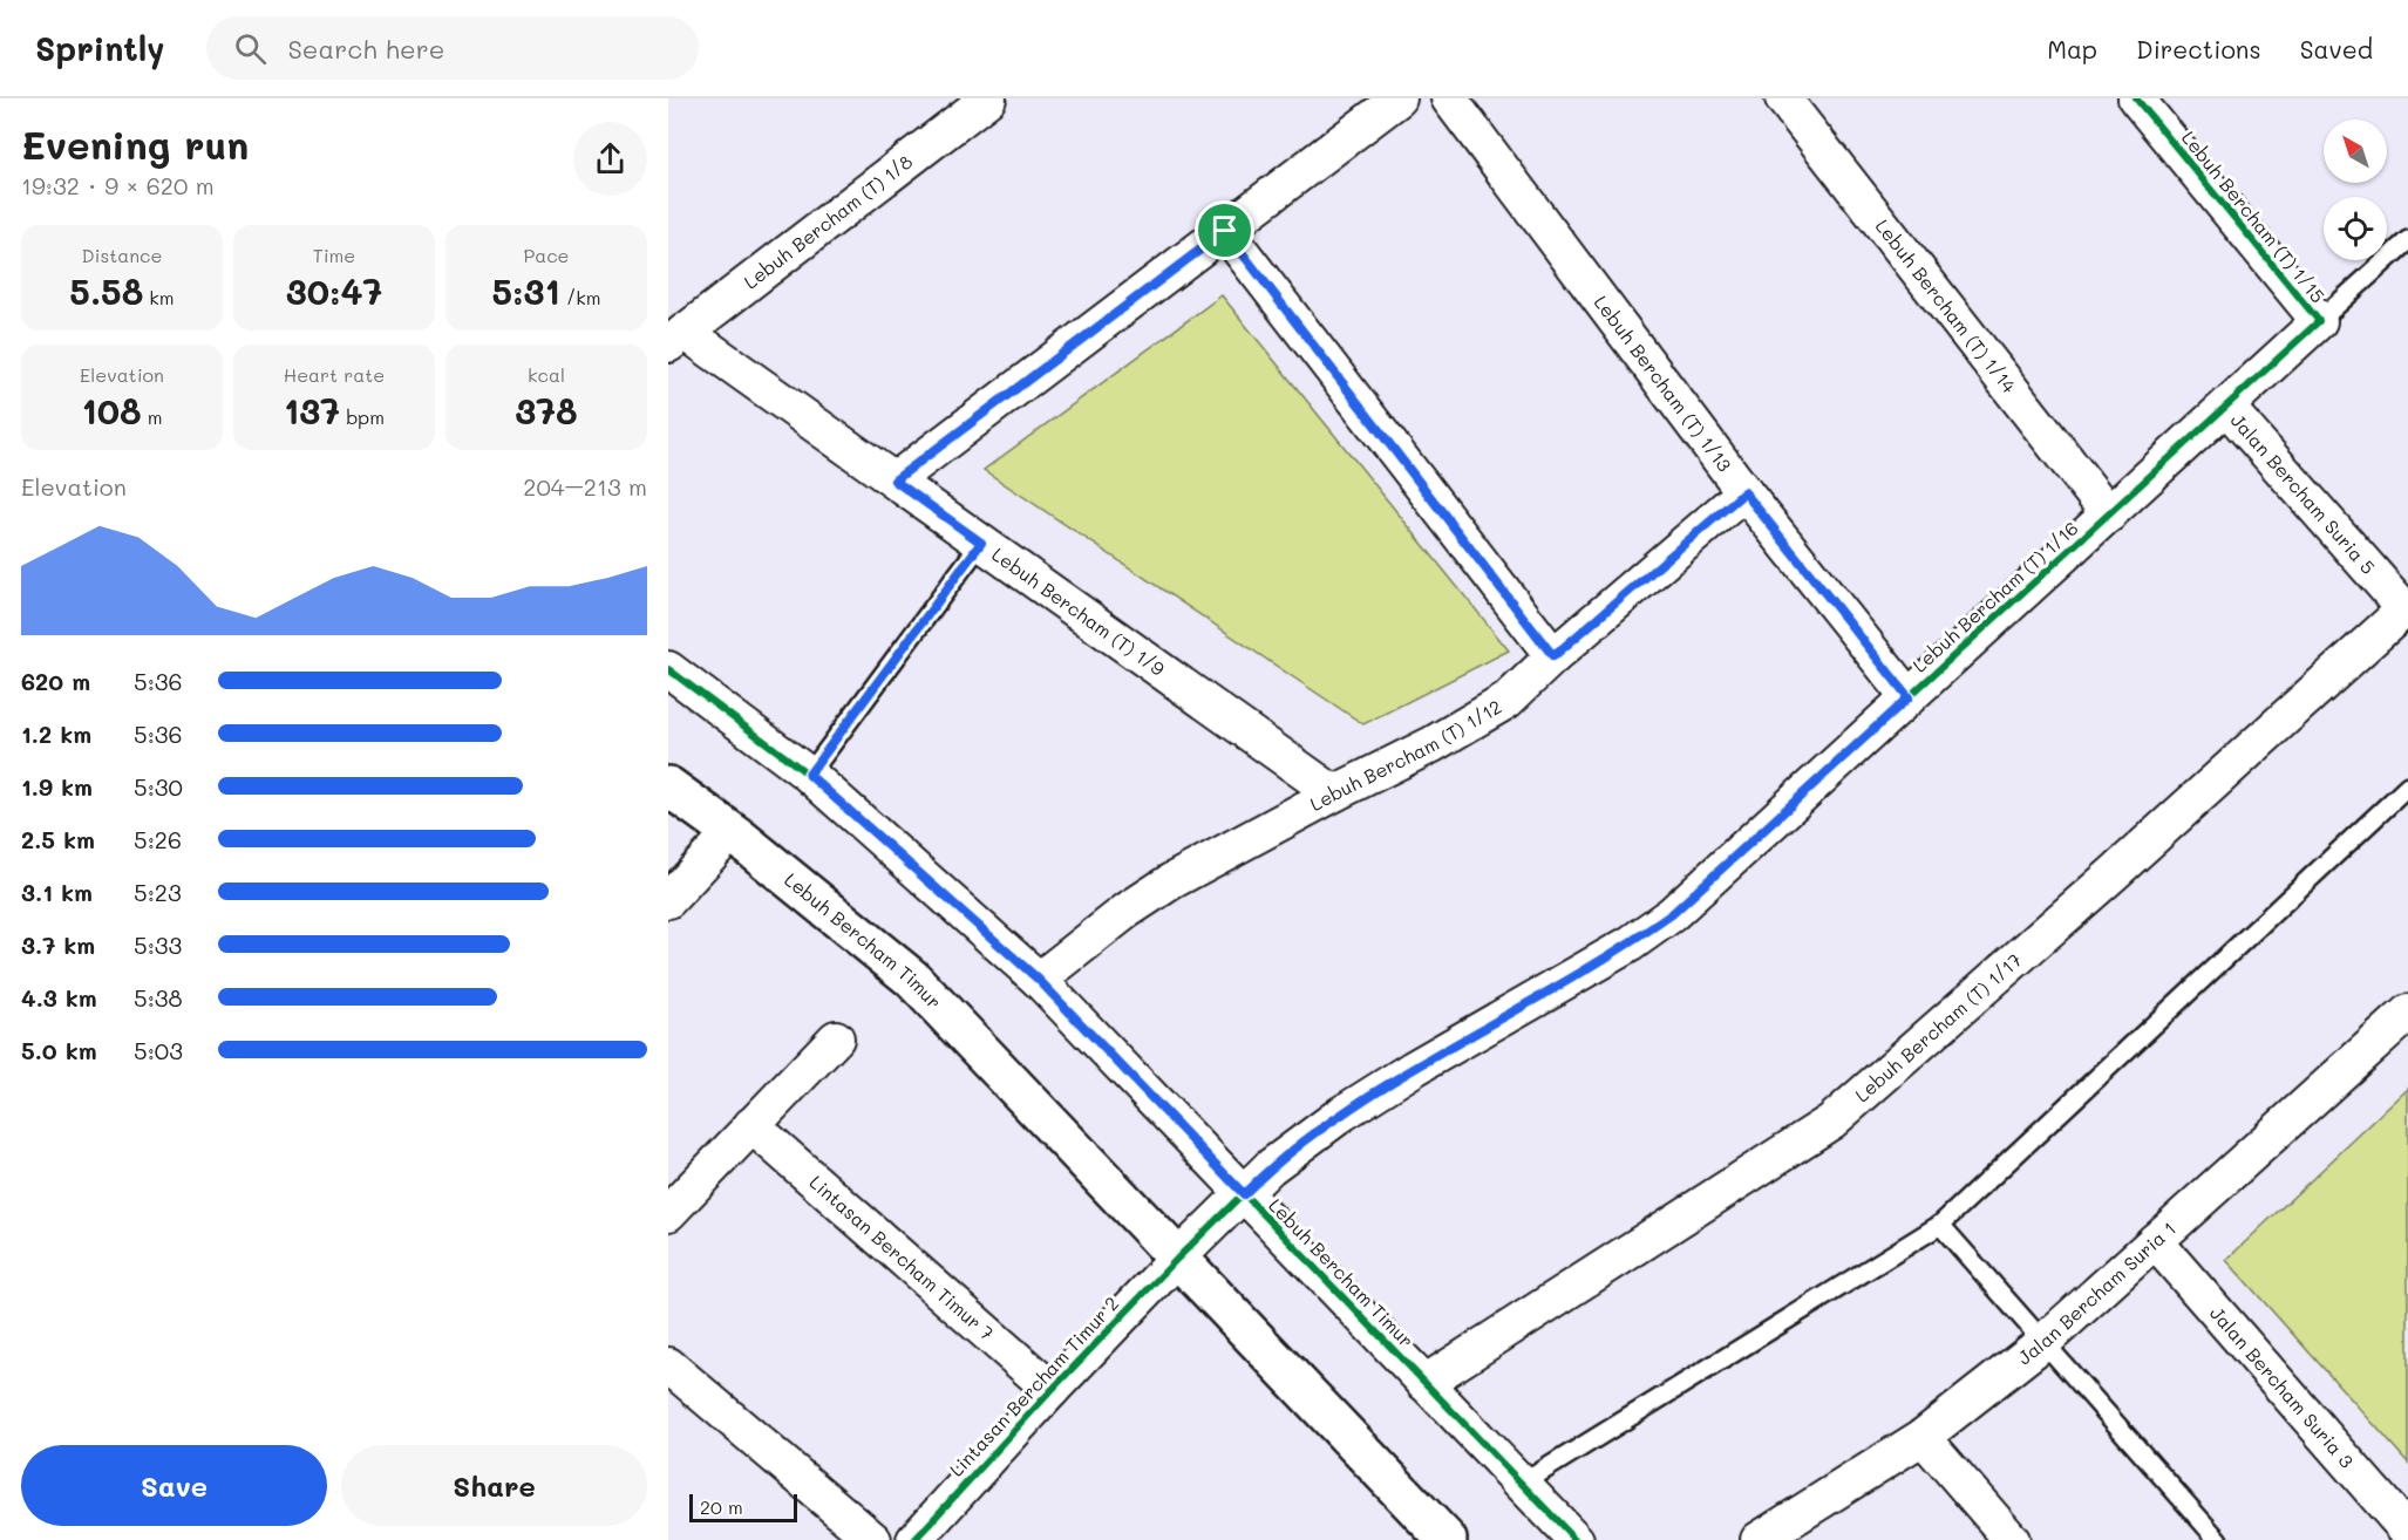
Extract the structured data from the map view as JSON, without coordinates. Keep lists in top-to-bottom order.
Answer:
{
  "streets": {
    "street": [
      "Lebuh Bercham (T) 1/15",
      "Lebuh Bercham (T) 1/8",
      "Lebuh Bercham (T) 1/14",
      "Lebuh Bercham (T) 1/13",
      "Jalan Bercham Suria 5",
      "Lebuh Bercham (T) 1/16",
      "Lebuh Bercham (T) 1/9",
      "Lebuh Bercham (T) 1/12",
      "Lebuh Bercham Timur",
      "Lebuh Bercham (T) 1/17",
      "Lintasan Bercham Timur 7",
      "Jalan Bercham Suria 1",
      "Lintasan Bercham Timur 2",
      "Jalan Bercham Suria 3"
    ]
  },
  "crossings": [
    ["Lebuh Bercham (T) 1/15", "Lebuh Bercham (T) 1/16"],
    ["Lebuh Bercham (T) 1/8", "Lebuh Bercham (T) 1/9"],
    ["Lebuh Bercham (T) 1/14", "Lebuh Bercham (T) 1/16"],
    ["Lebuh Bercham (T) 1/13", "Lebuh Bercham (T) 1/16"],
    ["Lebuh Bercham (T) 1/13", "Lebuh Bercham (T) 1/12"],
    ["Jalan Bercham Suria 5", "Lebuh Bercham (T) 1/16"],
    ["Jalan Bercham Suria 5", "Lebuh Bercham (T) 1/17"],
    ["Lebuh Bercham (T) 1/16", "Lebuh Bercham Timur"],
    ["Lebuh Bercham (T) 1/16", "Lintasan Bercham Timur 2"],
    ["Lebuh Bercham (T) 1/9", "Lebuh Bercham (T) 1/12"],
    ["Lebuh Bercham (T) 1/12", "Lebuh Bercham Timur"],
    ["Lebuh Bercham Timur", "Lebuh Bercham (T) 1/17"],
    ["Lebuh Bercham Timur", "Lintasan Bercham Timur 2"],
    ["Lintasan Bercham Timur 7", "Lintasan Bercham Timur 2"],
    ["Jalan Bercham Suria 1", "Jalan Bercham Suria 3"]
  ],
  "scale_bar": "20 m",
  "north": "top left",
  "page": {
    "header": "Sprintly",
    "search": "Search here",
    "nav": ["Map", "Directions", "Saved"],
    "heading": ["Evening run", "19:32 · 9 × 620 m"],
    "stats": [
      ["Distance", "5.58 km"],
      ["Time", "30:47"],
      ["Pace", "5:31 /km"],
      ["Elevation", "108 m"],
      ["Heart rate", "137 bpm"],
      ["kcal", "378"]
    ],
    "chart": ["Elevation", "204–213 m"],
    "list": [
      {
        "name": "620 m",
        "note": "5:36"
      },
      {
        "name": "1.2 km",
        "note": "5:36"
      },
      {
        "name": "1.9 km",
        "note": "5:30"
      },
      {
        "name": "2.5 km",
        "note": "5:26"
      },
      {
        "name": "3.1 km",
        "note": "5:23"
      },
      {
        "name": "3.7 km",
        "note": "5:33"
      },
      {
        "name": "4.3 km",
        "note": "5:38"
      },
      {
        "name": "5.0 km",
        "note": "5:03"
      }
    ],
    "buttons": ["Save", "Share"],
    "scale": "20 m"
  }
}
